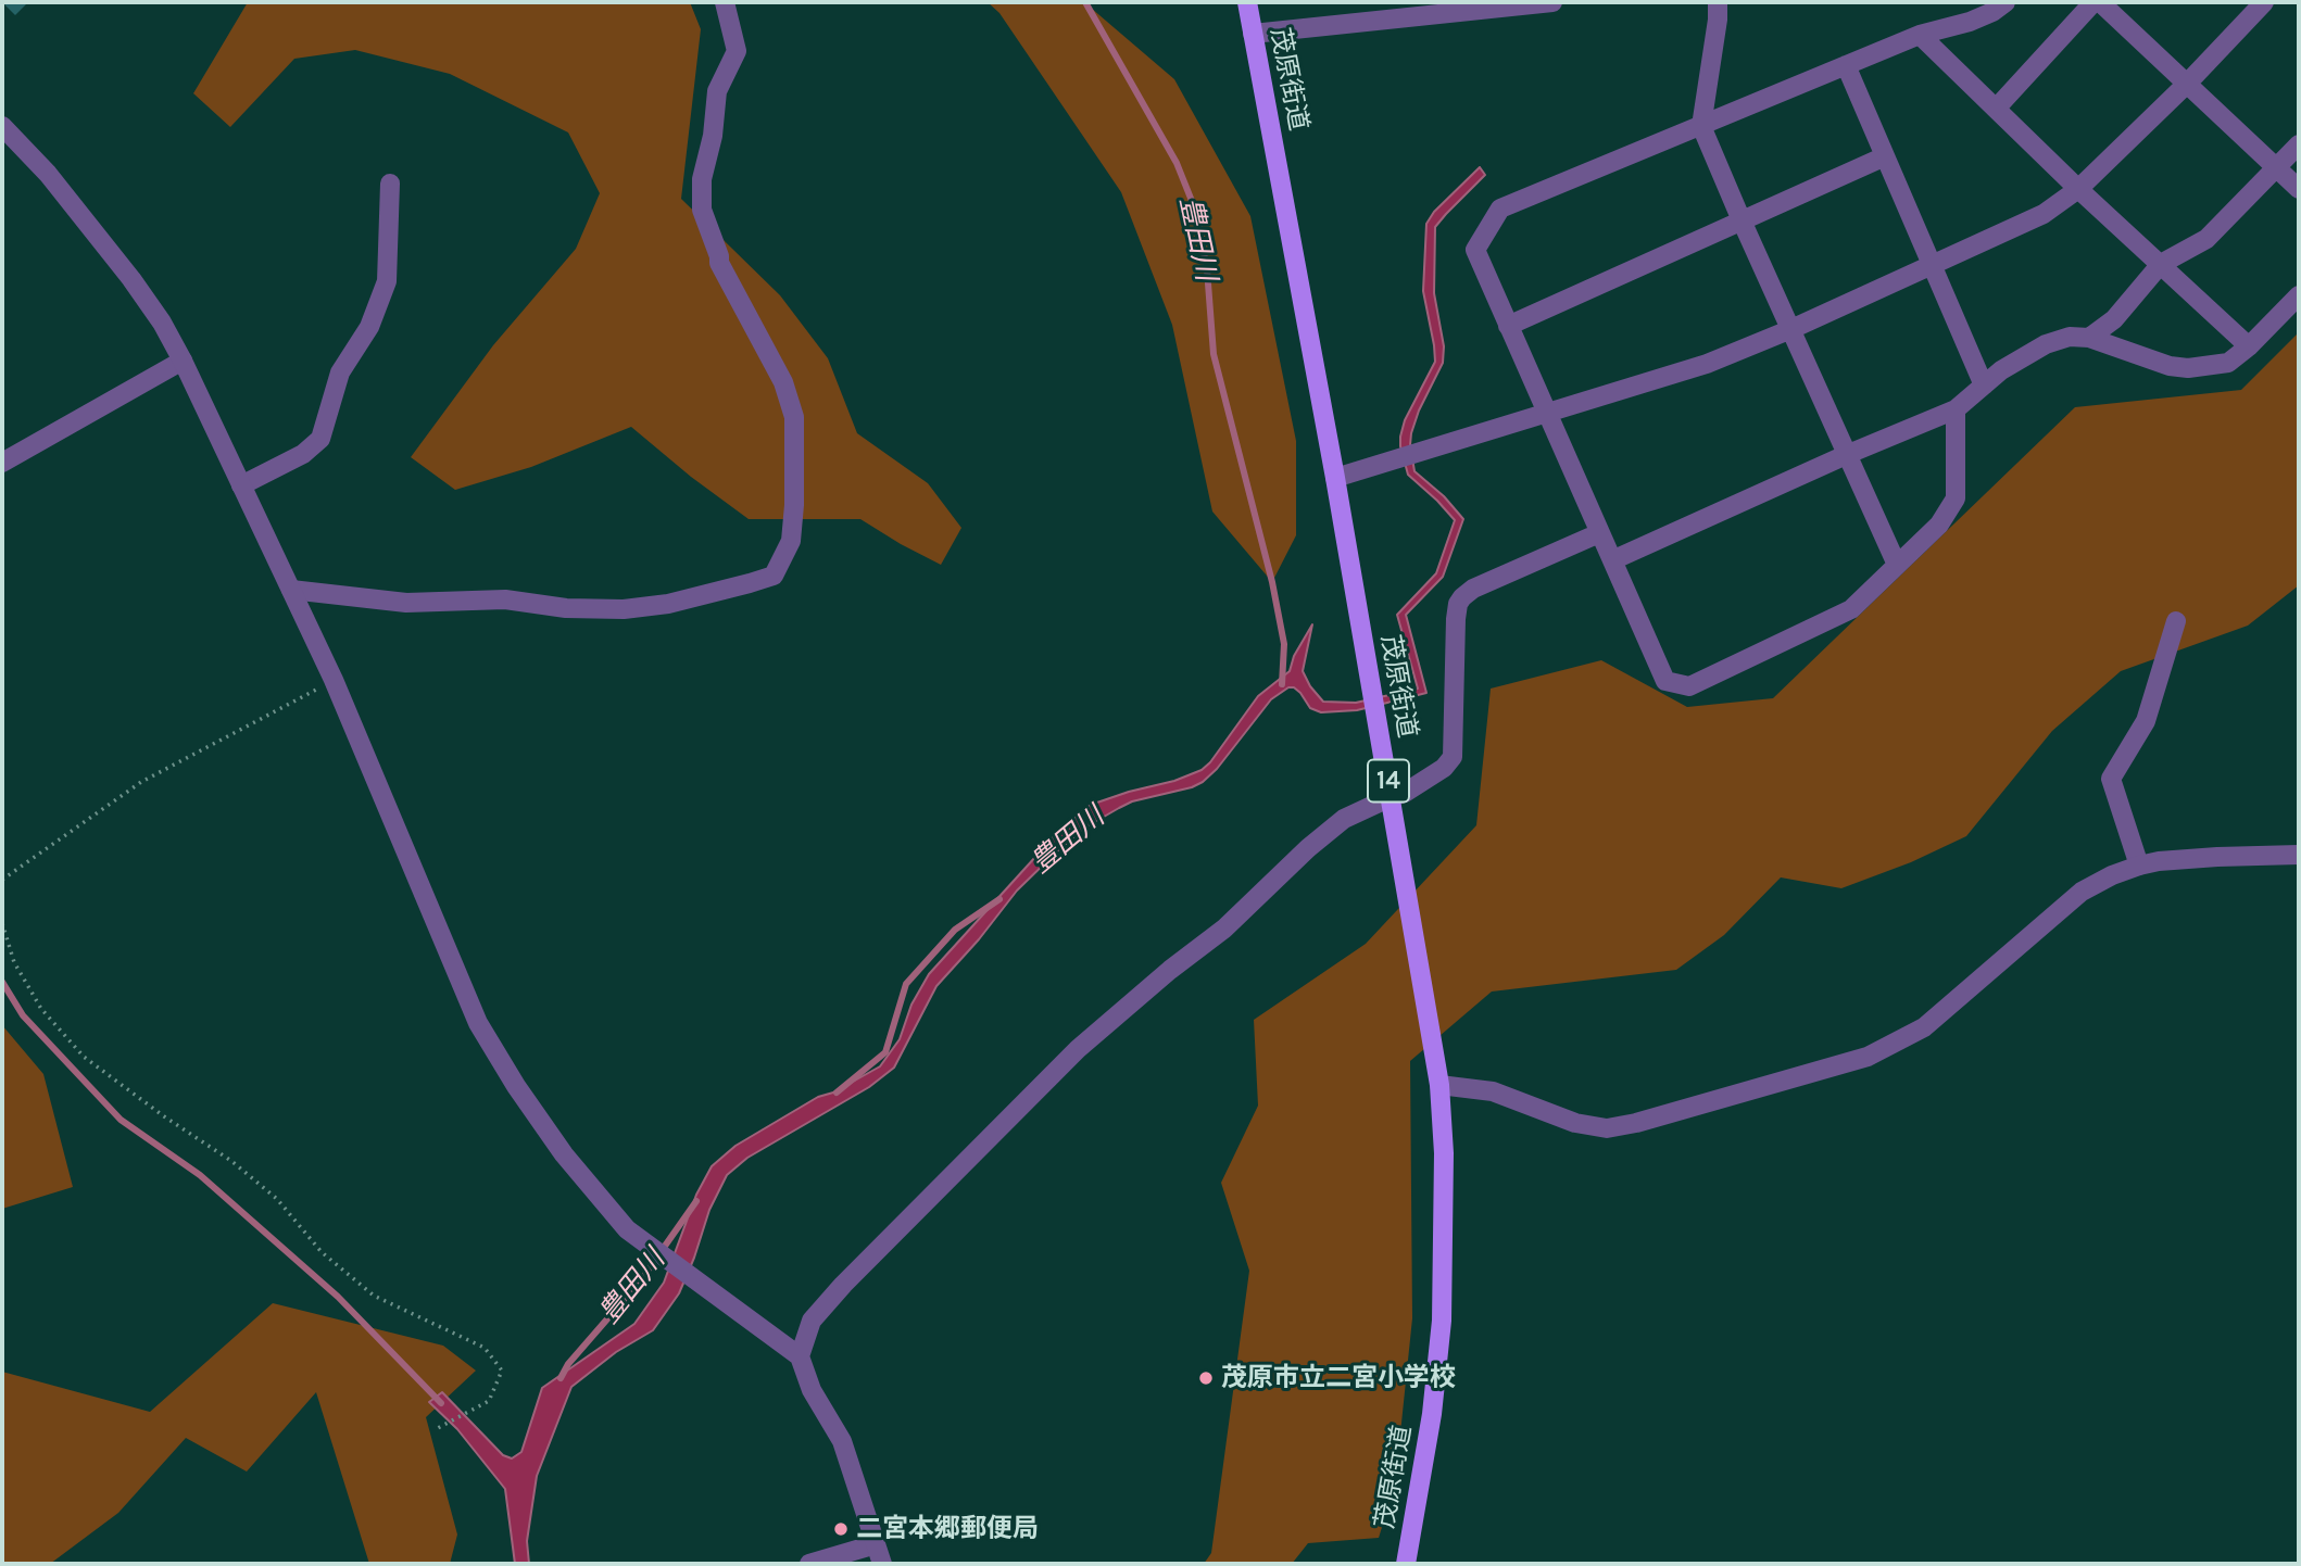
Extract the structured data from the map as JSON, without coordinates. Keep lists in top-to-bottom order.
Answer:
{
  "streets": {
    "main road": ["茂原街道", "14"]
  },
  "water": ["豊田川"],
  "places": ["茂原市立二宮小学校", "二宮本郷郵便局"]
}
